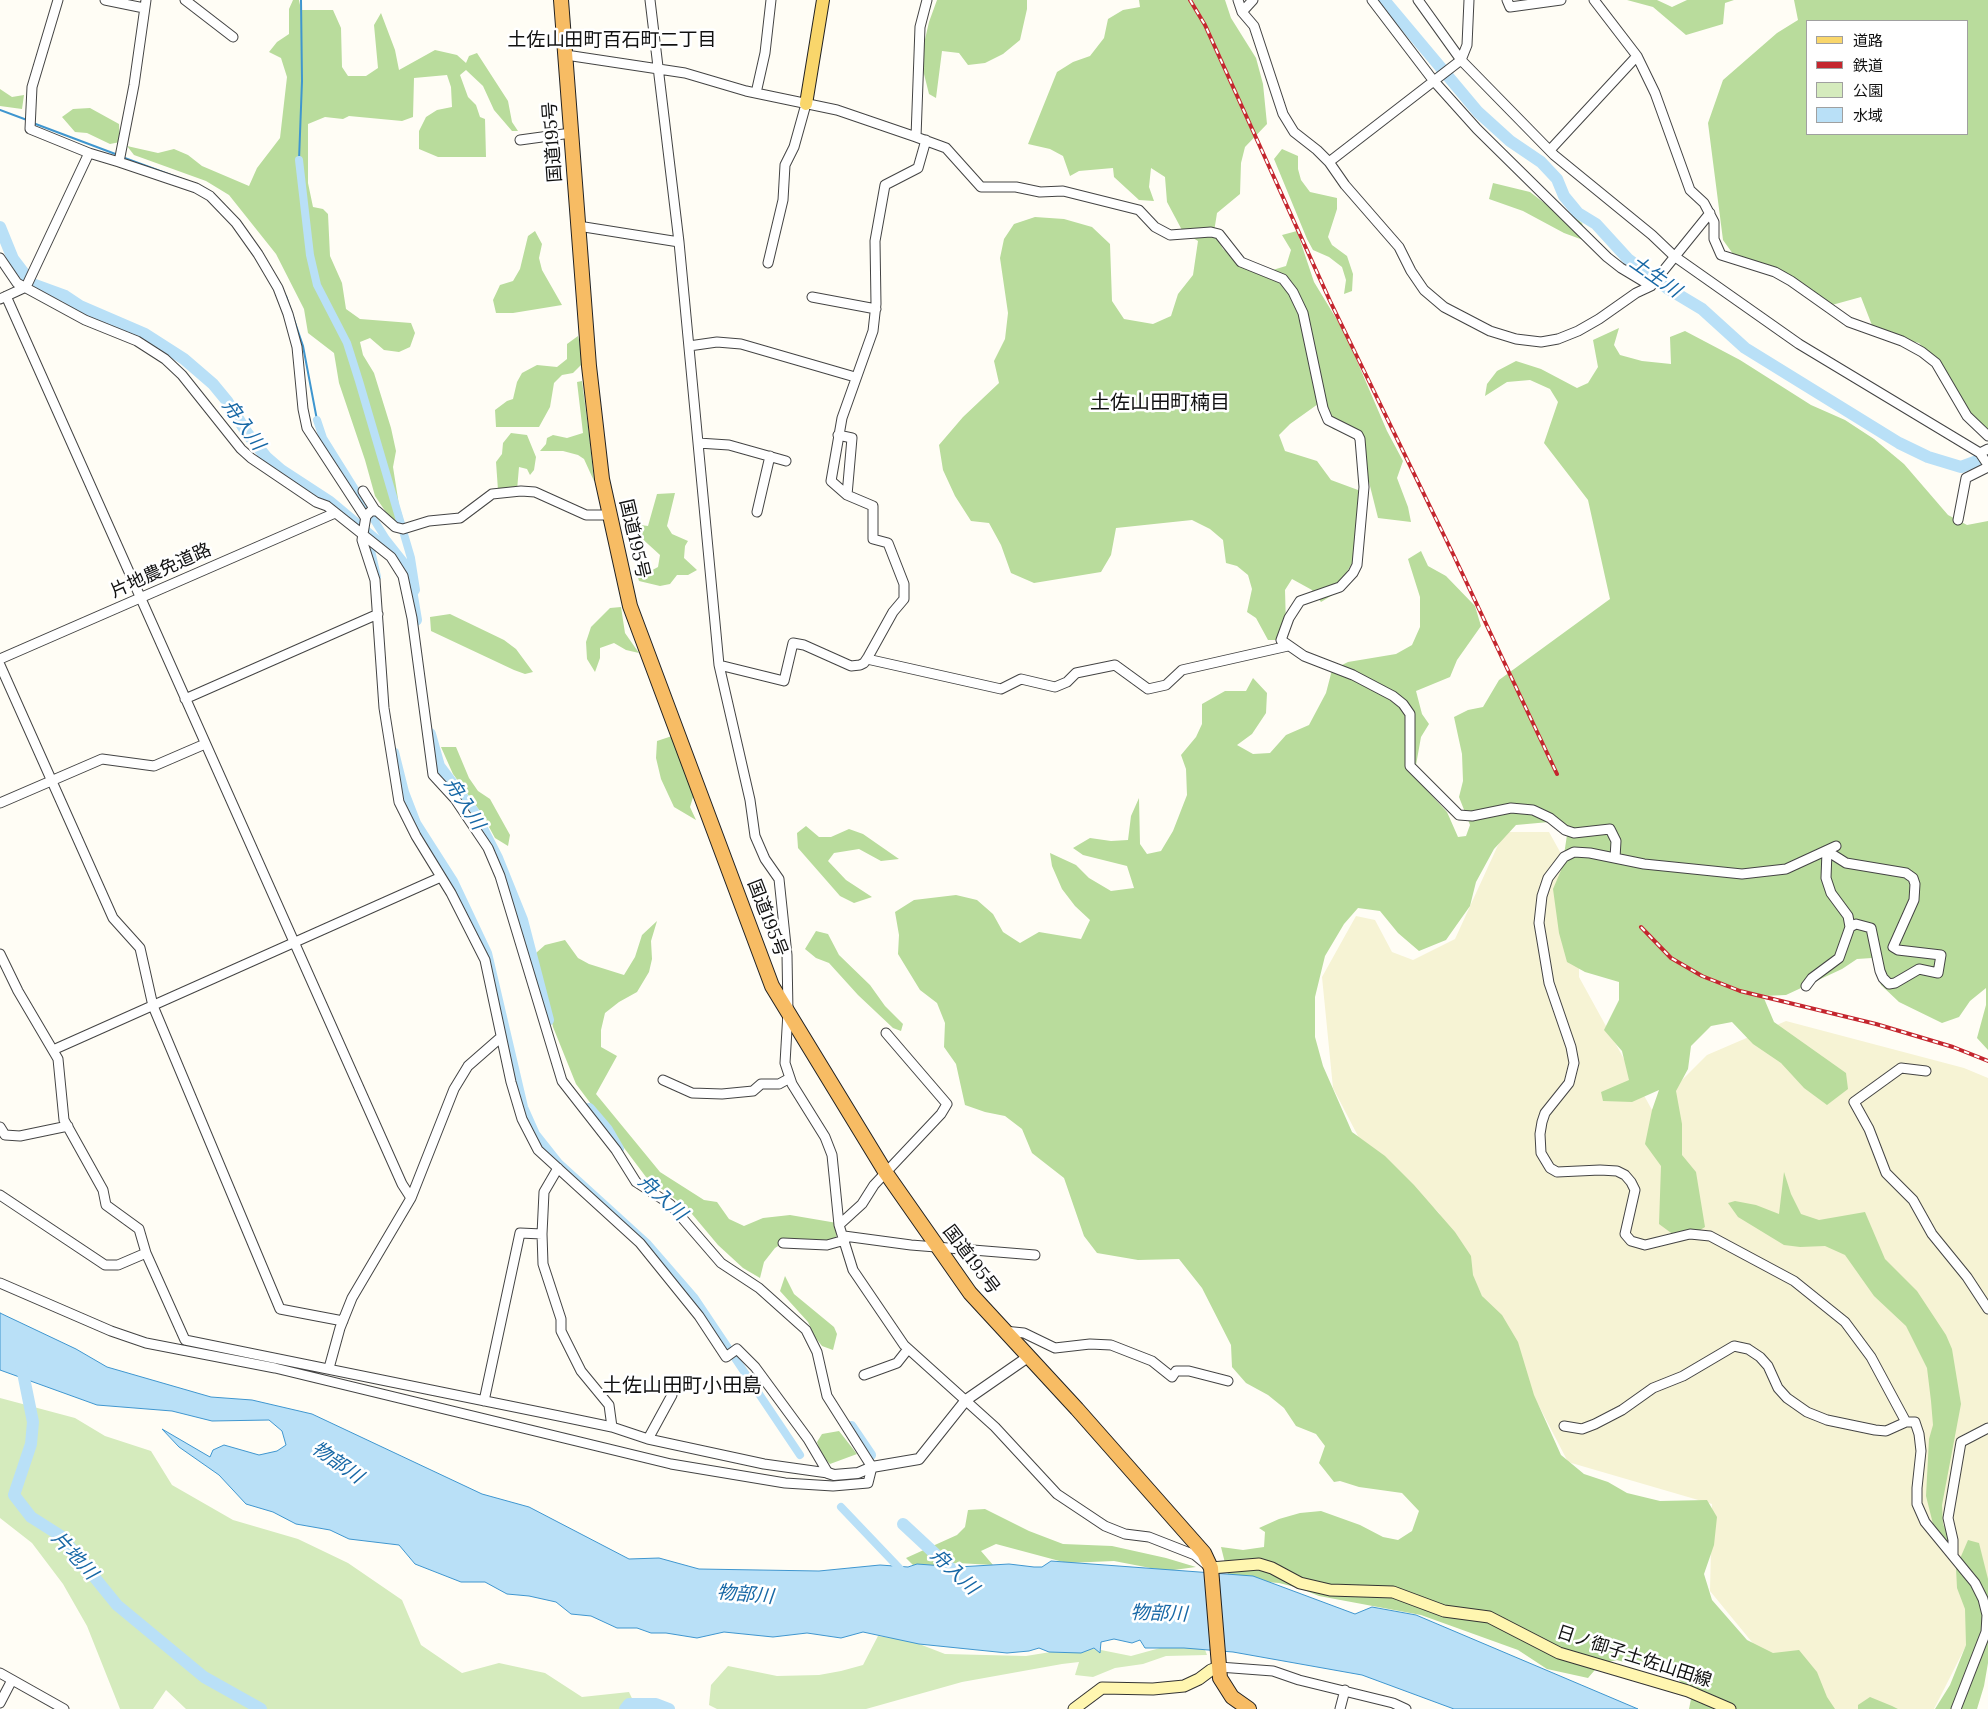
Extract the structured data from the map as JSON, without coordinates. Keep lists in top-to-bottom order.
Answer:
{
  "streets": {
    "highway": ["国道195号"],
    "main road": ["日ノ御子土佐山田線"],
    "street": ["片地農免道路"]
  },
  "crossings": [
    ["国道195号", "日ノ御子土佐山田線"]
  ],
  "districts": ["土佐山田町百石町二丁目", "土佐山田町楠目", "土佐山田町小田島"],
  "water": [
    "土生川",
    "舟入川",
    "物部川",
    "片地川"
  ],
  "legend": [
    "道路",
    "鉄道",
    "公園",
    "水域"
  ]
}
